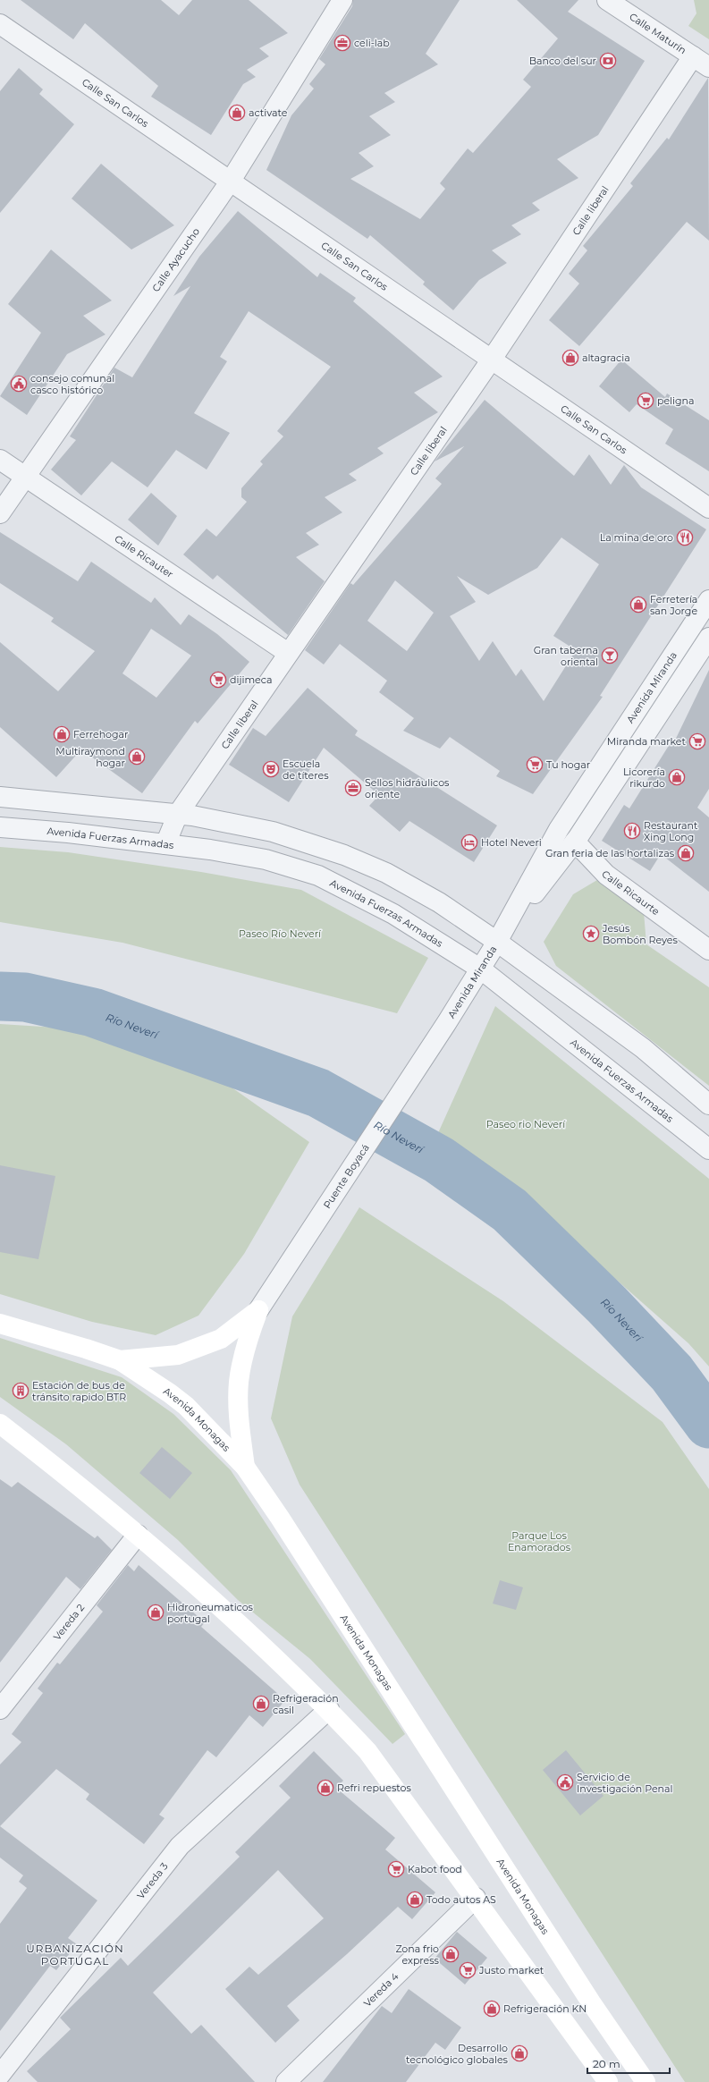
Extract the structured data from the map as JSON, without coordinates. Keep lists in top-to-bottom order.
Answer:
{
  "streets": {
    "main road": ["Avenida Monagas"],
    "street": [
      "Calle Maturín",
      "Calle San Carlos",
      "Calle liberal",
      "Calle Ayacucho",
      "Calle Ricauter",
      "Avenida Miranda",
      "Avenida Fuerzas Armadas",
      "Calle Ricaurte",
      "Puente Boyacá",
      "Vereda 2",
      "Vereda 3",
      "Vereda 4"
    ]
  },
  "crossings": [
    ["Calle Maturín", "Calle liberal"],
    ["Calle San Carlos", "Calle liberal"],
    ["Calle San Carlos", "Calle Ayacucho"],
    ["Calle liberal", "Calle Ricauter"],
    ["Calle liberal", "Avenida Fuerzas Armadas"],
    ["Calle Ayacucho", "Calle Ricauter"],
    ["Avenida Miranda", "Avenida Fuerzas Armadas"],
    ["Avenida Miranda", "Calle Ricaurte"],
    ["Avenida Miranda", "Puente Boyacá"]
  ],
  "districts": ["URBANIZACIÓN PORTUGAL"],
  "water": ["Río Neverí"],
  "parks": ["Paseo Río Neverí", "Paseo rio Neverí", "Parque Los Enamorados"],
  "places": {
    "office": ["celi-lab", "Sellos hidráulicos oriente"],
    "bank": ["Banco del sur"],
    "shop": [
      "activate",
      "altagracia",
      "Ferretería san Jorge",
      "Ferrehogar",
      "Multiraymond hogar",
      "Licorería rikurdo",
      "Gran feria de las hortalizas",
      "Hidroneumaticos portugal",
      "Refrigeración casil",
      "Refri repuestos",
      "Todo autos AS",
      "Zona frio express",
      "Refrigeración KN",
      "Desarrollo tecnológico globales"
    ],
    "public building": ["consejo comunal casco histórico", "Servicio de Investigación Penal"],
    "supermarket": [
      "peligna",
      "dijimeca",
      "Miranda market",
      "Tu hogar",
      "Kabot food",
      "Justo market"
    ],
    "restaurant": ["La mina de oro", "Restaurant Xing Long"],
    "bar": ["Gran taberna oriental"],
    "theatre": ["Escuela de títeres"],
    "hotel": ["Hotel Neveri"],
    "place": ["Jesús Bombón Reyes"],
    "building": ["Estación de bus de tránsito rapido BTR"]
  },
  "scale_bar": "20 m"
}
